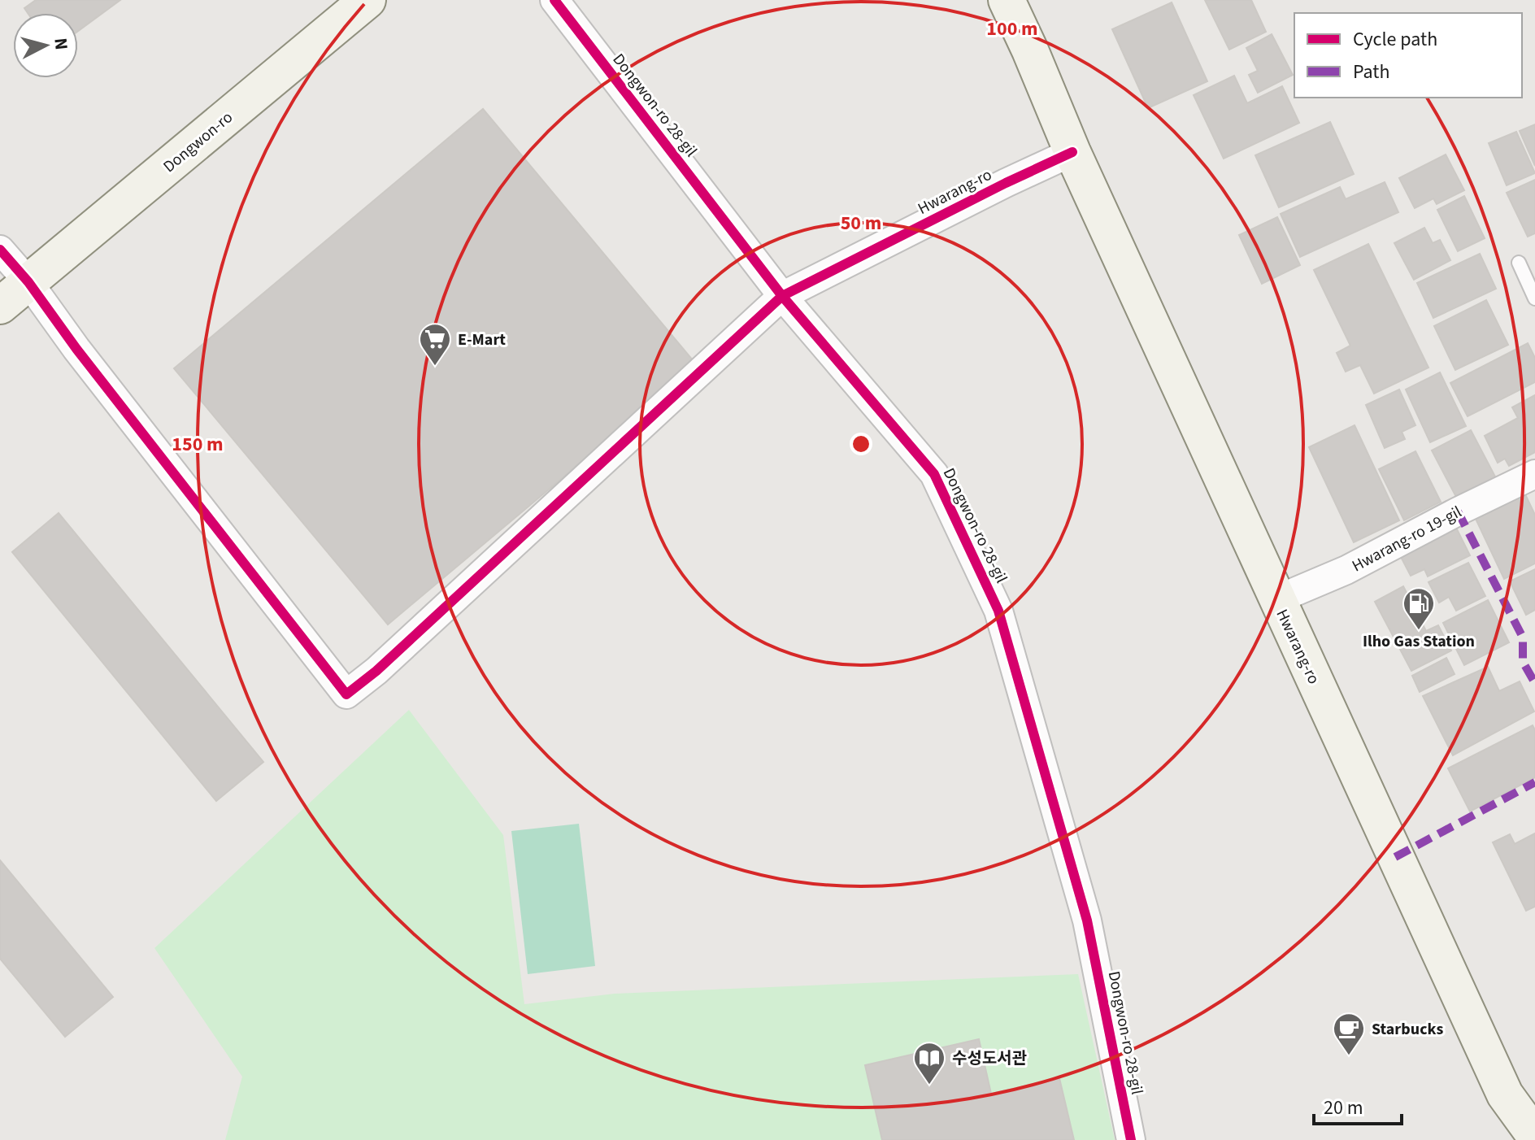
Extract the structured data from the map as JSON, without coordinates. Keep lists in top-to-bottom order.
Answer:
{
  "streets": {
    "main road": ["Dongwon-ro", "Hwarang-ro"],
    "street": ["Dongwon-ro 28-gil", "Hwarang-ro 19-gil"]
  },
  "crossings": [
    ["Dongwon-ro 28-gil", "Hwarang-ro"],
    ["Dongwon-ro", "Hwarang-ro"],
    ["Hwarang-ro", "Hwarang-ro 19-gil"]
  ],
  "places": {
    "supermarket": ["E-Mart"],
    "fuel station": ["Ilho Gas Station"],
    "cafe": ["Starbucks"],
    "library": ["수성도서관"]
  },
  "legend": ["Cycle path", "Path"],
  "scale_bar": "20 m",
  "north": "right",
  "rings": ["100 m", "50 m", "150 m"]
}
